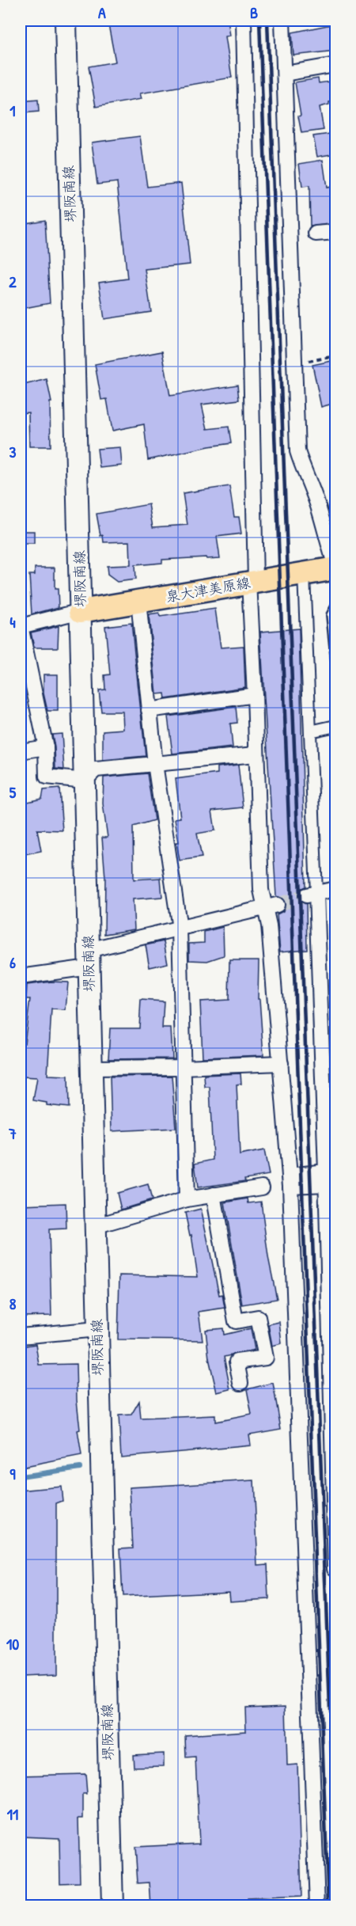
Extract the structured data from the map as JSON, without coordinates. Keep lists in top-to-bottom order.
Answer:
{
  "streets": {
    "main road": ["堺阪南線", "泉大津美原線"]
  },
  "crossings": [
    ["堺阪南線", "泉大津美原線"]
  ],
  "grid": {
    "columns": ["A", "B"],
    "rows": [
      "1",
      "2",
      "3",
      "4",
      "5",
      "6",
      "7",
      "8",
      "9",
      "10",
      "11"
    ]
  }
}
